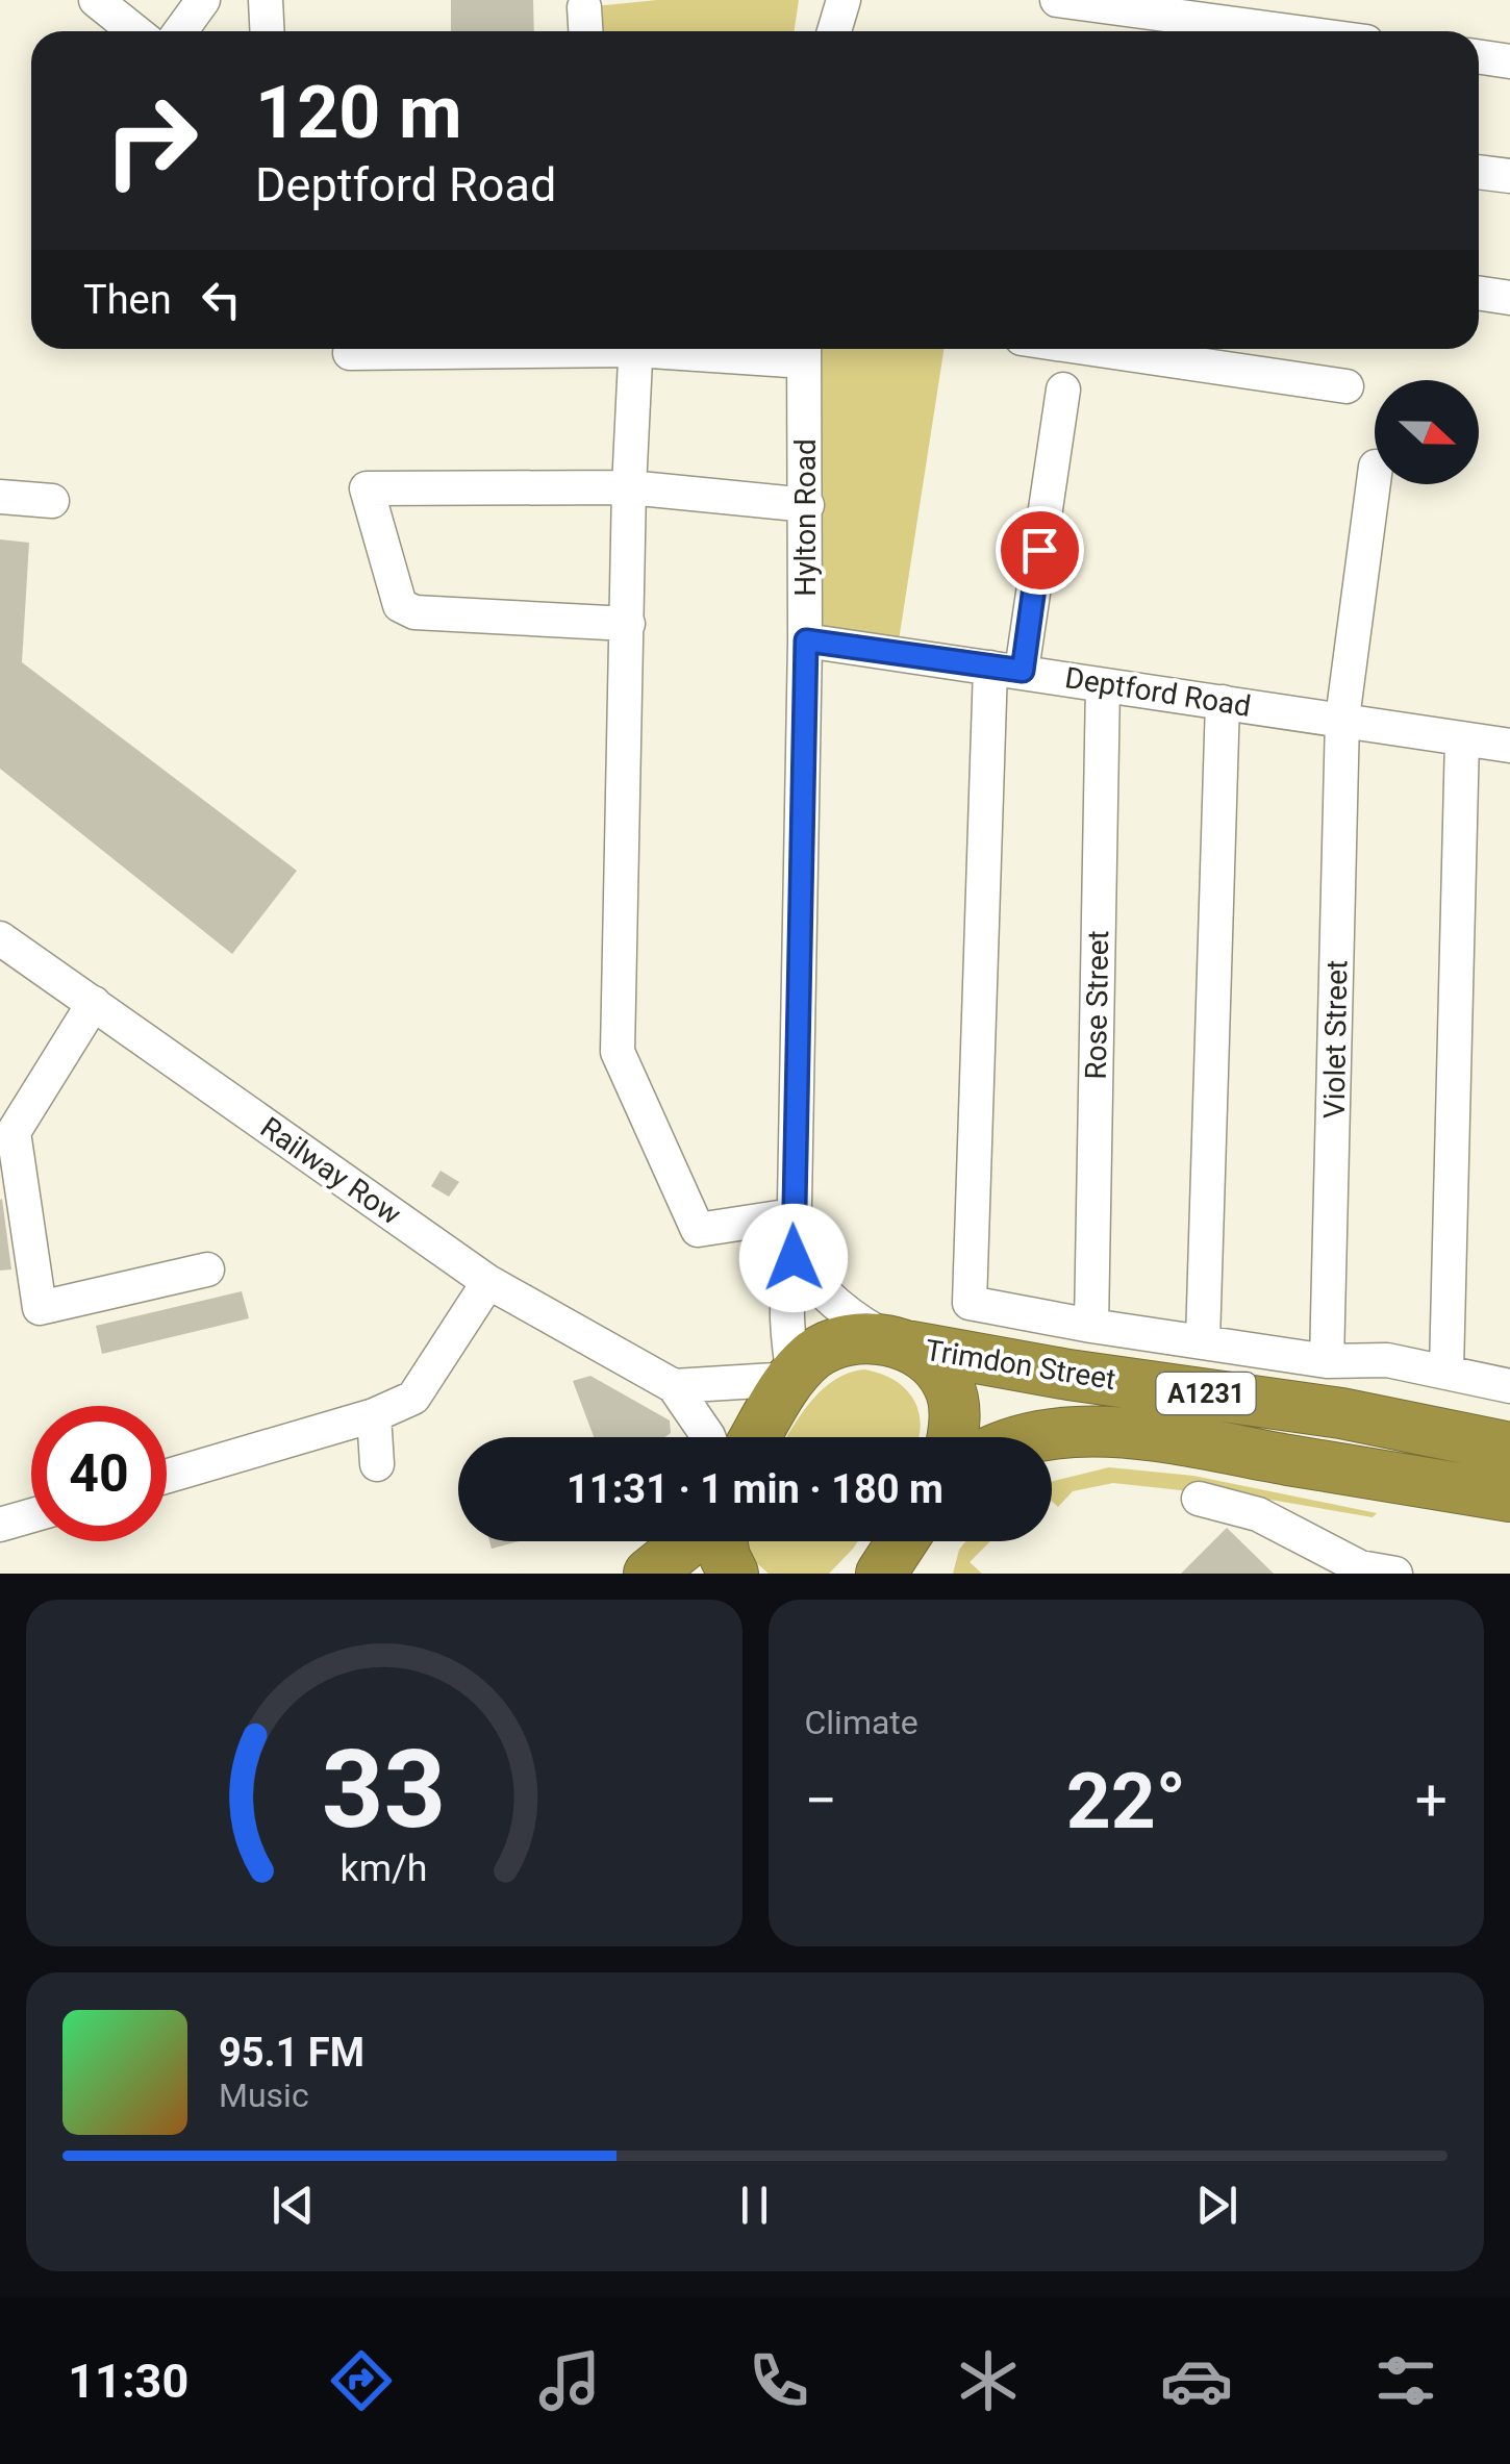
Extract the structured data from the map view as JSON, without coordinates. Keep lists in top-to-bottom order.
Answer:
{
  "streets": {
    "highway": ["Trimdon Street", "A1231"],
    "street": [
      "Hylton Road",
      "Deptford Road",
      "Rose Street",
      "Violet Street",
      "Railway Row"
    ]
  },
  "crossings": [
    ["Hylton Road", "Deptford Road"],
    ["Hylton Road", "Trimdon Street"],
    ["Deptford Road", "Rose Street"],
    ["Deptford Road", "Violet Street"]
  ],
  "north": "right",
  "page": {
    "turn": ["120 m", "Deptford Road"],
    "then": "Then",
    "limit": "40",
    "trip": "11:31 · 1 min · 180 m",
    "tile": "Climate",
    "heat": ["−", "22°", "+"],
    "song": ["95.1 FM", "Music"],
    "tabs": "11:30",
    "gauge": ["33", "km/h"]
  }
}
